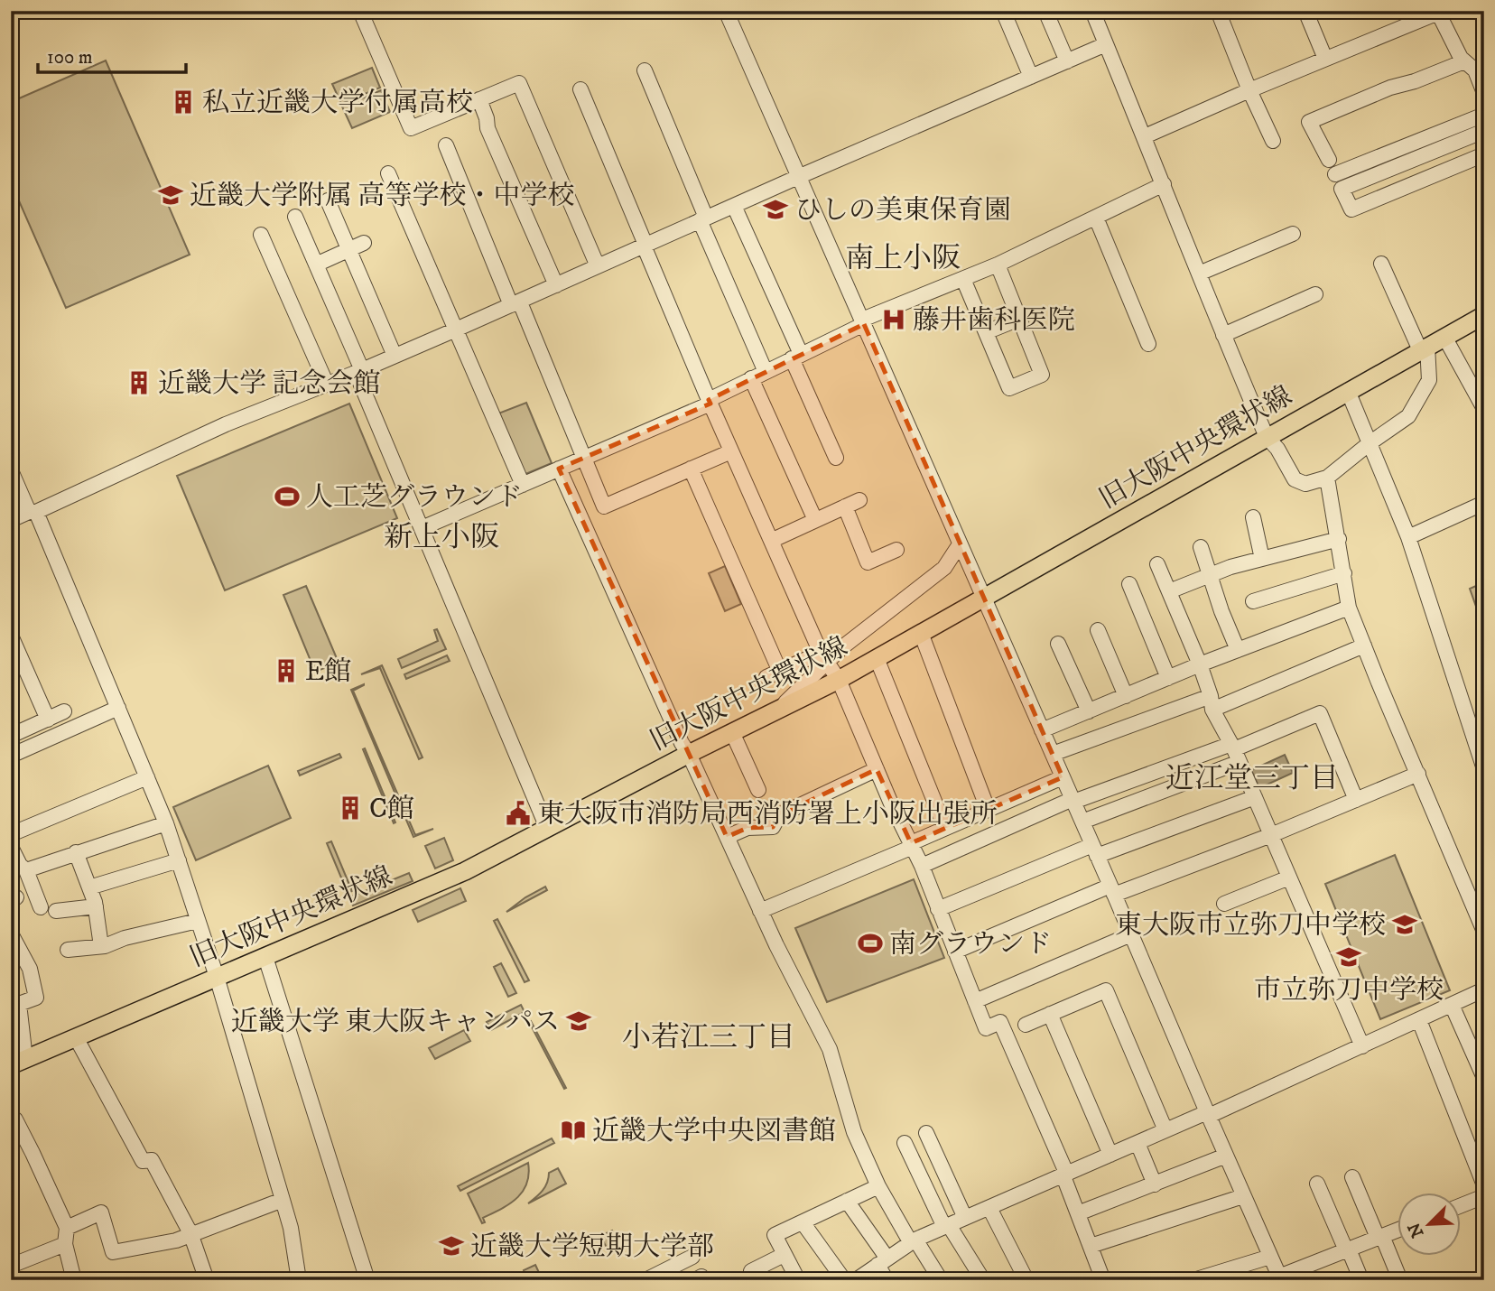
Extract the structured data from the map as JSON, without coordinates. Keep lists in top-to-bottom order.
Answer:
{
  "streets": {
    "main road": ["旧大阪中央環状線"]
  },
  "districts": [
    "南上小阪",
    "新上小阪",
    "近江堂三丁目",
    "小若江三丁目"
  ],
  "places": {
    "building": [
      "私立近畿大学付属高校",
      "近畿大学 記念会館",
      "E館",
      "C館"
    ],
    "school or university": [
      "近畿大学附属 高等学校・中学校",
      "ひしの美東保育園",
      "東大阪市立弥刀中学校",
      "市立弥刀中学校",
      "近畿大学 東大阪キャンパス",
      "近畿大学短期大学部"
    ],
    "hospital": ["藤井歯科医院"],
    "sports": ["人工芝グラウンド", "南グラウンド"],
    "public building": ["東大阪市消防局西消防署上小阪出張所"],
    "library": ["近畿大学中央図書館"]
  },
  "scale_bar": "100 m",
  "north": "bottom left"
}
